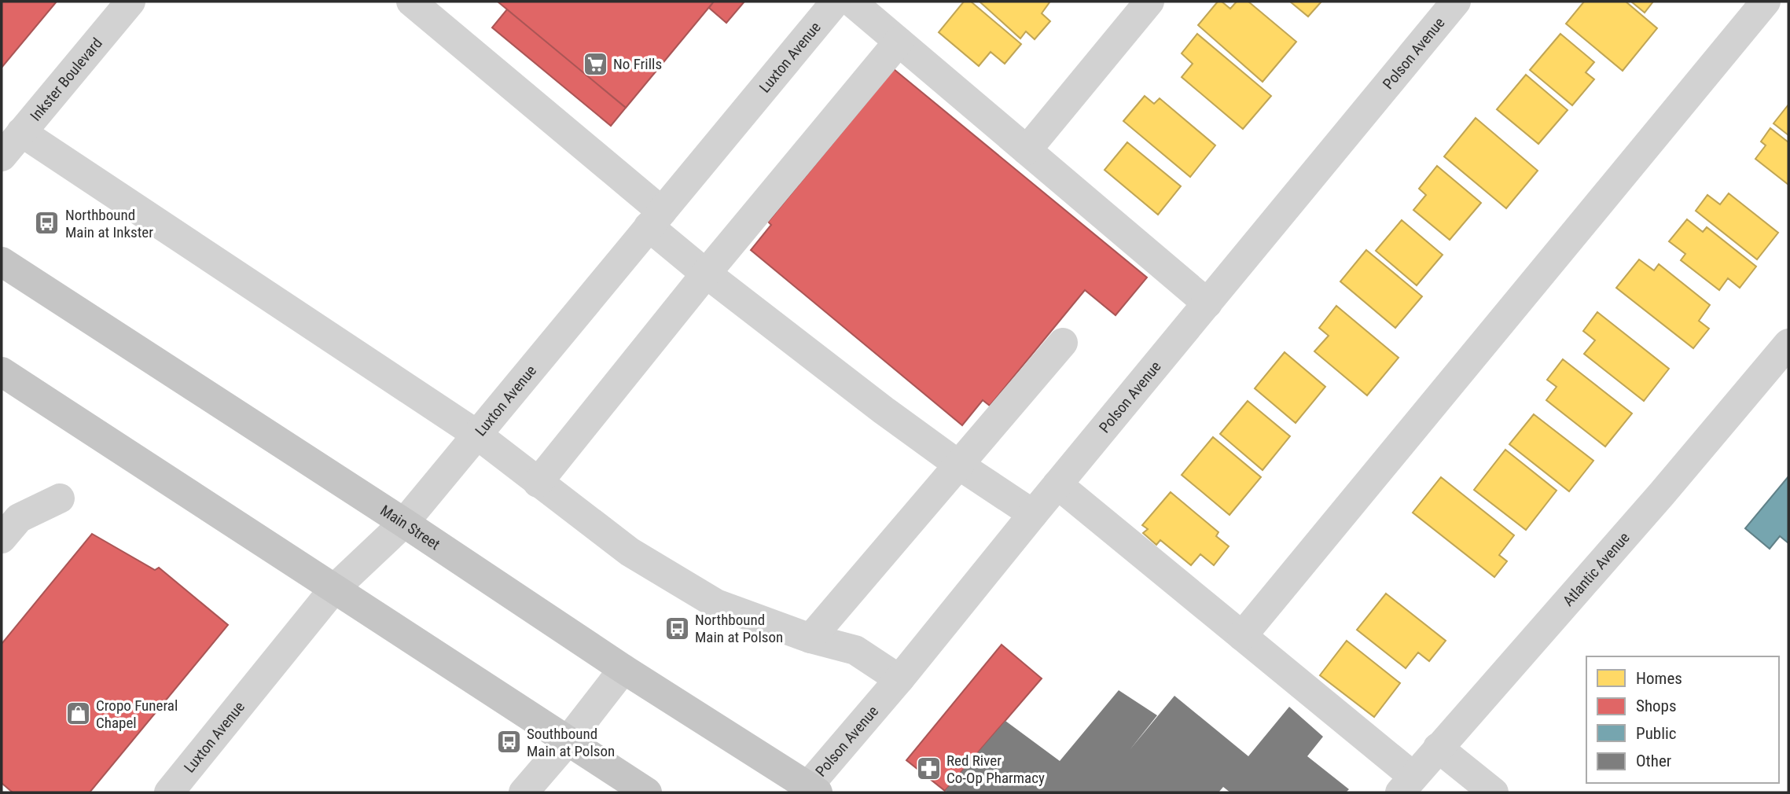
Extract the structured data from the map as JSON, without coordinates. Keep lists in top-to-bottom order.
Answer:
{
  "streets": {
    "main road": ["Main Street"],
    "street": [
      "Polson Avenue",
      "Luxton Avenue",
      "Inkster Boulevard",
      "Atlantic Avenue"
    ]
  },
  "crossings": [
    ["Polson Avenue", "Main Street"],
    ["Luxton Avenue", "Main Street"]
  ],
  "places": {
    "supermarket": ["No Frills"],
    "bus stop": ["Northbound Main at Inkster", "Northbound Main at Polson", "Southbound Main at Polson"],
    "shop": ["Cropo Funeral Chapel"],
    "pharmacy": ["Red River Co-Op Pharmacy"]
  },
  "legend": [
    "Homes",
    "Shops",
    "Public",
    "Other"
  ]
}
